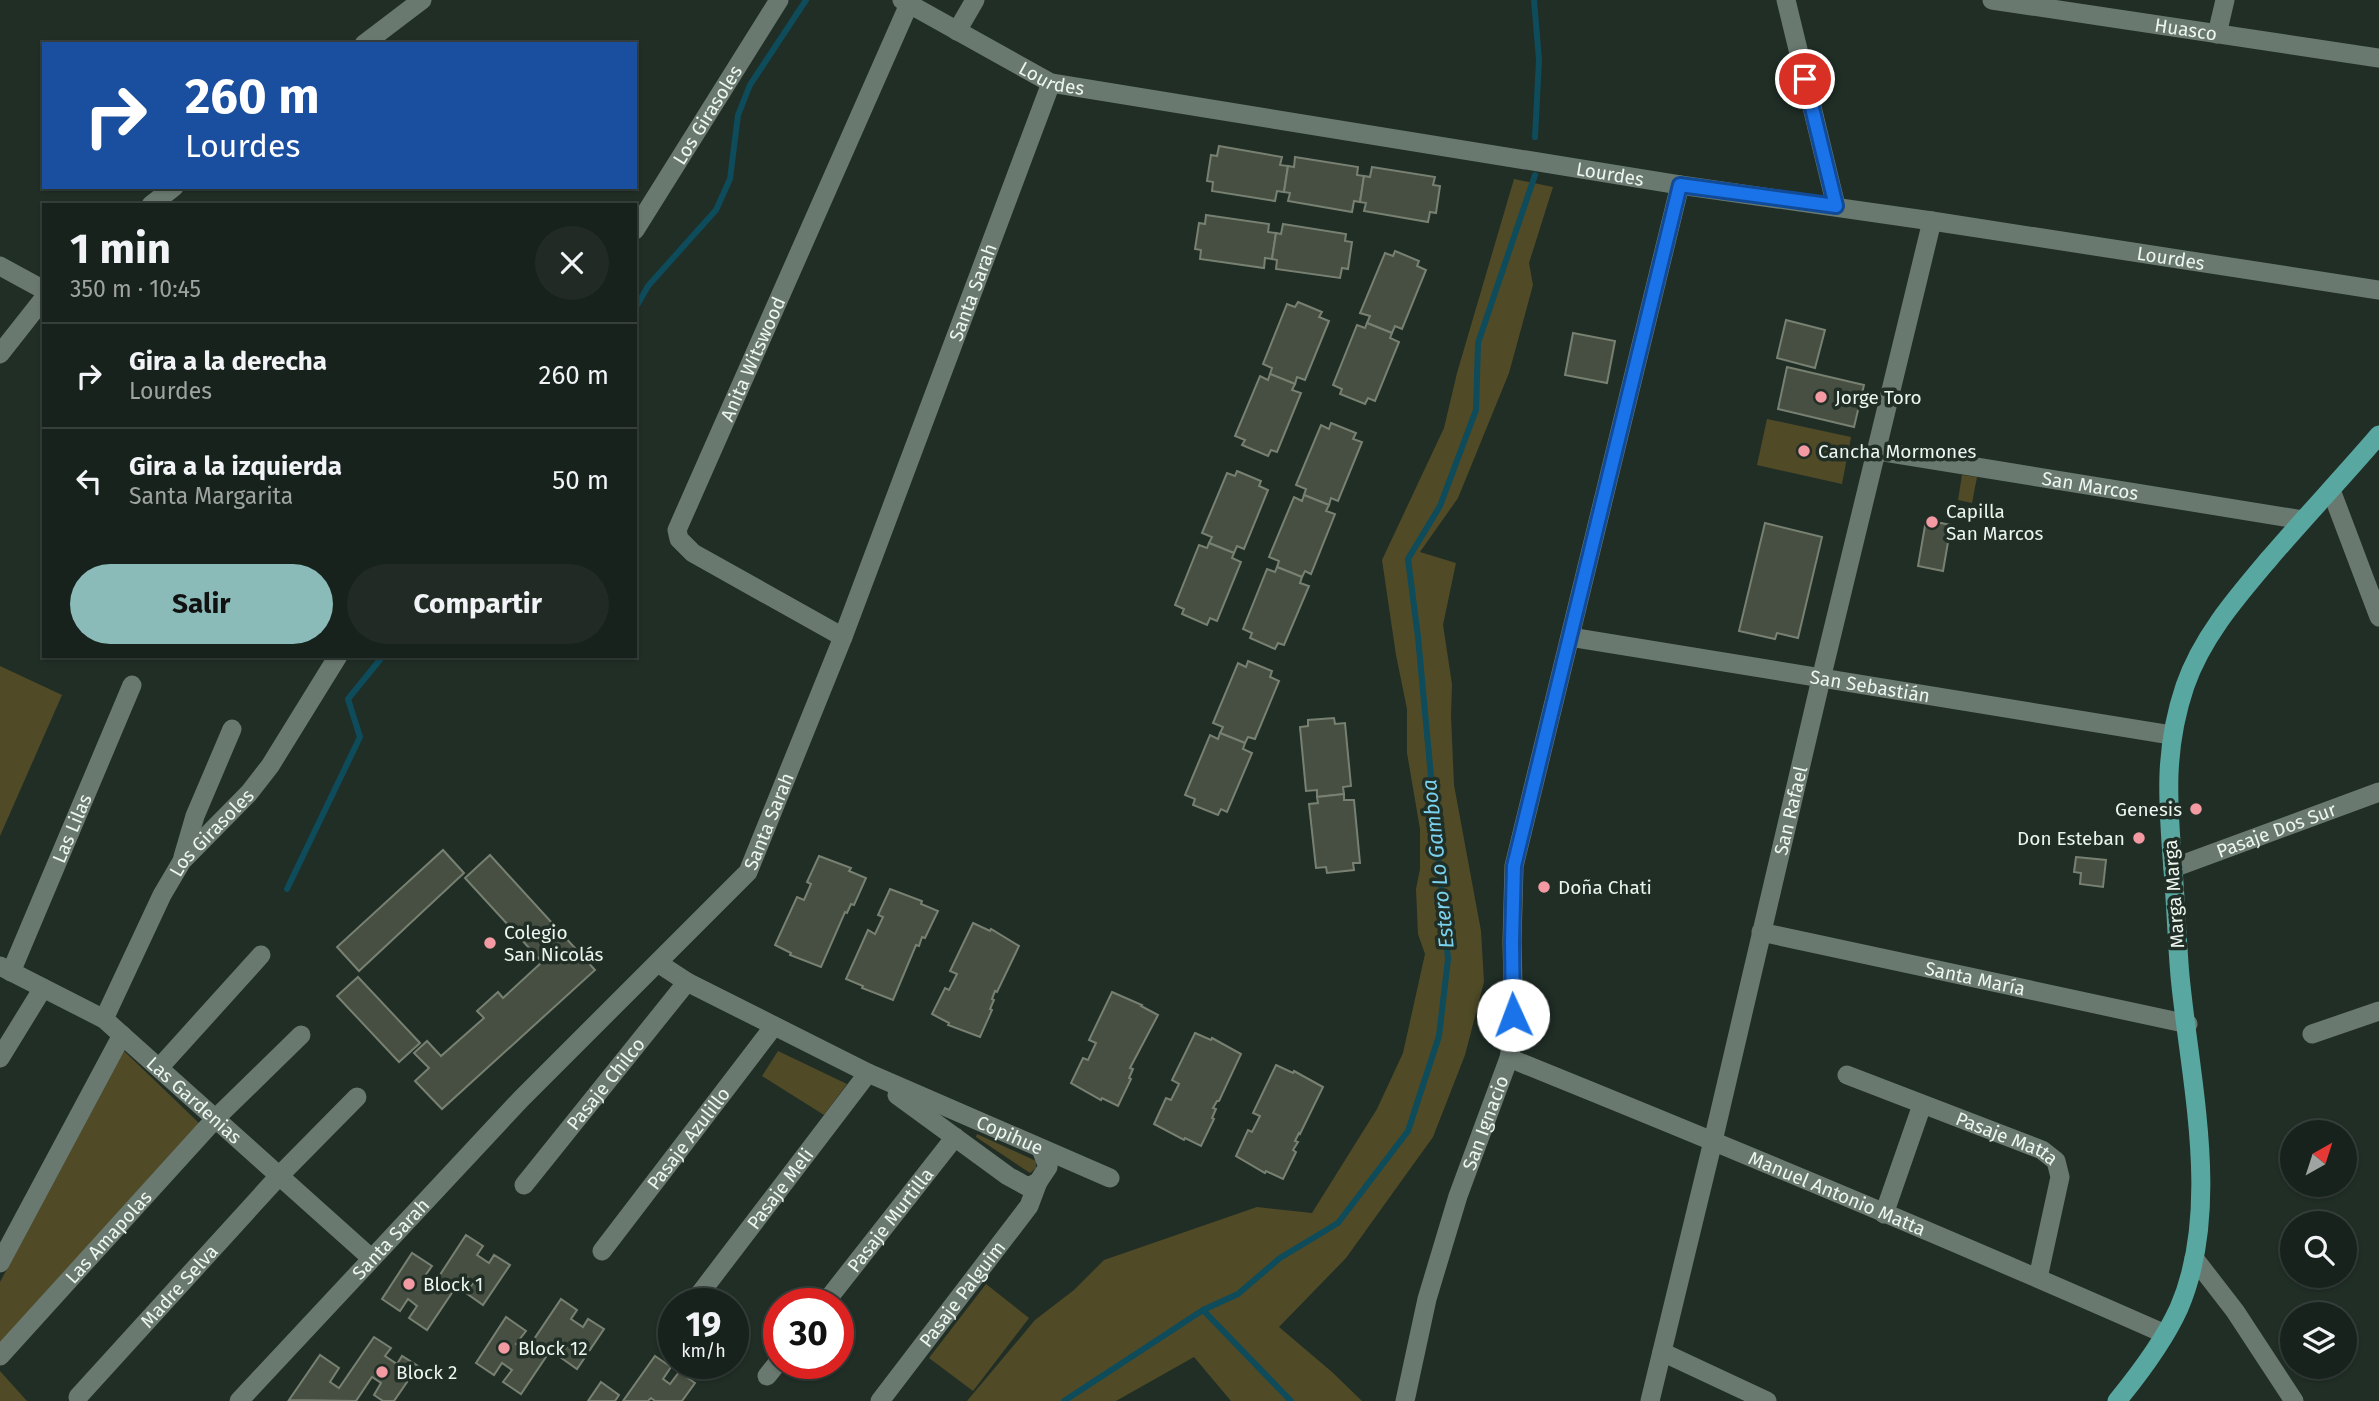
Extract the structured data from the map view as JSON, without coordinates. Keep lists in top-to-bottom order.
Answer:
{
  "streets": {
    "main road": ["Marga Marga"],
    "street": [
      "Huasco",
      "Lourdes",
      "Los Girasoles",
      "Santa Sarah",
      "Anita Witswood",
      "San Marcos",
      "San Sebastián",
      "San Rafael",
      "Las Lilas",
      "Pasaje Dos Sur",
      "Santa María",
      "Pasaje Chilco",
      "Las Gardenias",
      "San Ignacio",
      "Copihue",
      "Pasaje Azulillo",
      "Pasaje Matta",
      "Pasaje Meli",
      "Manuel Antonio Matta",
      "Pasaje Murtilla",
      "Las Amapolas",
      "Madre Selva",
      "Pasaje Palguim"
    ]
  },
  "crossings": [
    ["Lourdes", "Santa Sarah"],
    ["Lourdes", "Anita Witswood"],
    ["Lourdes", "San Rafael"],
    ["Lourdes", "San Ignacio"],
    ["Los Girasoles", "Las Gardenias"],
    ["Santa Sarah", "Anita Witswood"],
    ["Santa Sarah", "Las Gardenias"],
    ["Santa Sarah", "Copihue"],
    ["San Marcos", "San Rafael"],
    ["San Marcos", "Marga Marga"],
    ["San Sebastián", "San Rafael"],
    ["San Sebastián", "Marga Marga"],
    ["San Sebastián", "San Ignacio"],
    ["San Rafael", "Santa María"],
    ["San Rafael", "Manuel Antonio Matta"],
    ["Las Lilas", "Las Gardenias"],
    ["Pasaje Dos Sur", "Marga Marga"],
    ["Marga Marga", "Santa María"],
    ["Marga Marga", "Manuel Antonio Matta"],
    ["Pasaje Chilco", "Copihue"],
    ["Las Gardenias", "Las Amapolas"],
    ["Las Gardenias", "Madre Selva"],
    ["San Ignacio", "Manuel Antonio Matta"],
    ["Copihue", "Pasaje Azulillo"],
    ["Copihue", "Pasaje Meli"],
    ["Copihue", "Pasaje Murtilla"],
    ["Copihue", "Pasaje Palguim"],
    ["Pasaje Matta", "Manuel Antonio Matta"]
  ],
  "water": ["Estero Lo Gamboa"],
  "places": [
    "Jorge Toro",
    "Cancha Mormones",
    "Capilla San Marcos",
    "Genesis",
    "Don Esteban",
    "Doña Chati",
    "Colegio San Nicolás",
    "Block 1",
    "Block 12",
    "Block 2"
  ],
  "north": "top right",
  "page": {
    "turn": ["260 m", "Lourdes"],
    "heading": ["1 min", "350 m · 10:45"],
    "list": [
      {
        "name": "Gira a la derecha",
        "note": "Lourdes",
        "value": "260 m"
      },
      {
        "name": "Gira a la izquierda",
        "note": "Santa Margarita",
        "value": "50 m"
      }
    ],
    "buttons": ["Salir", "Compartir"],
    "speed": "19 km/h",
    "limit": "30"
  }
}
